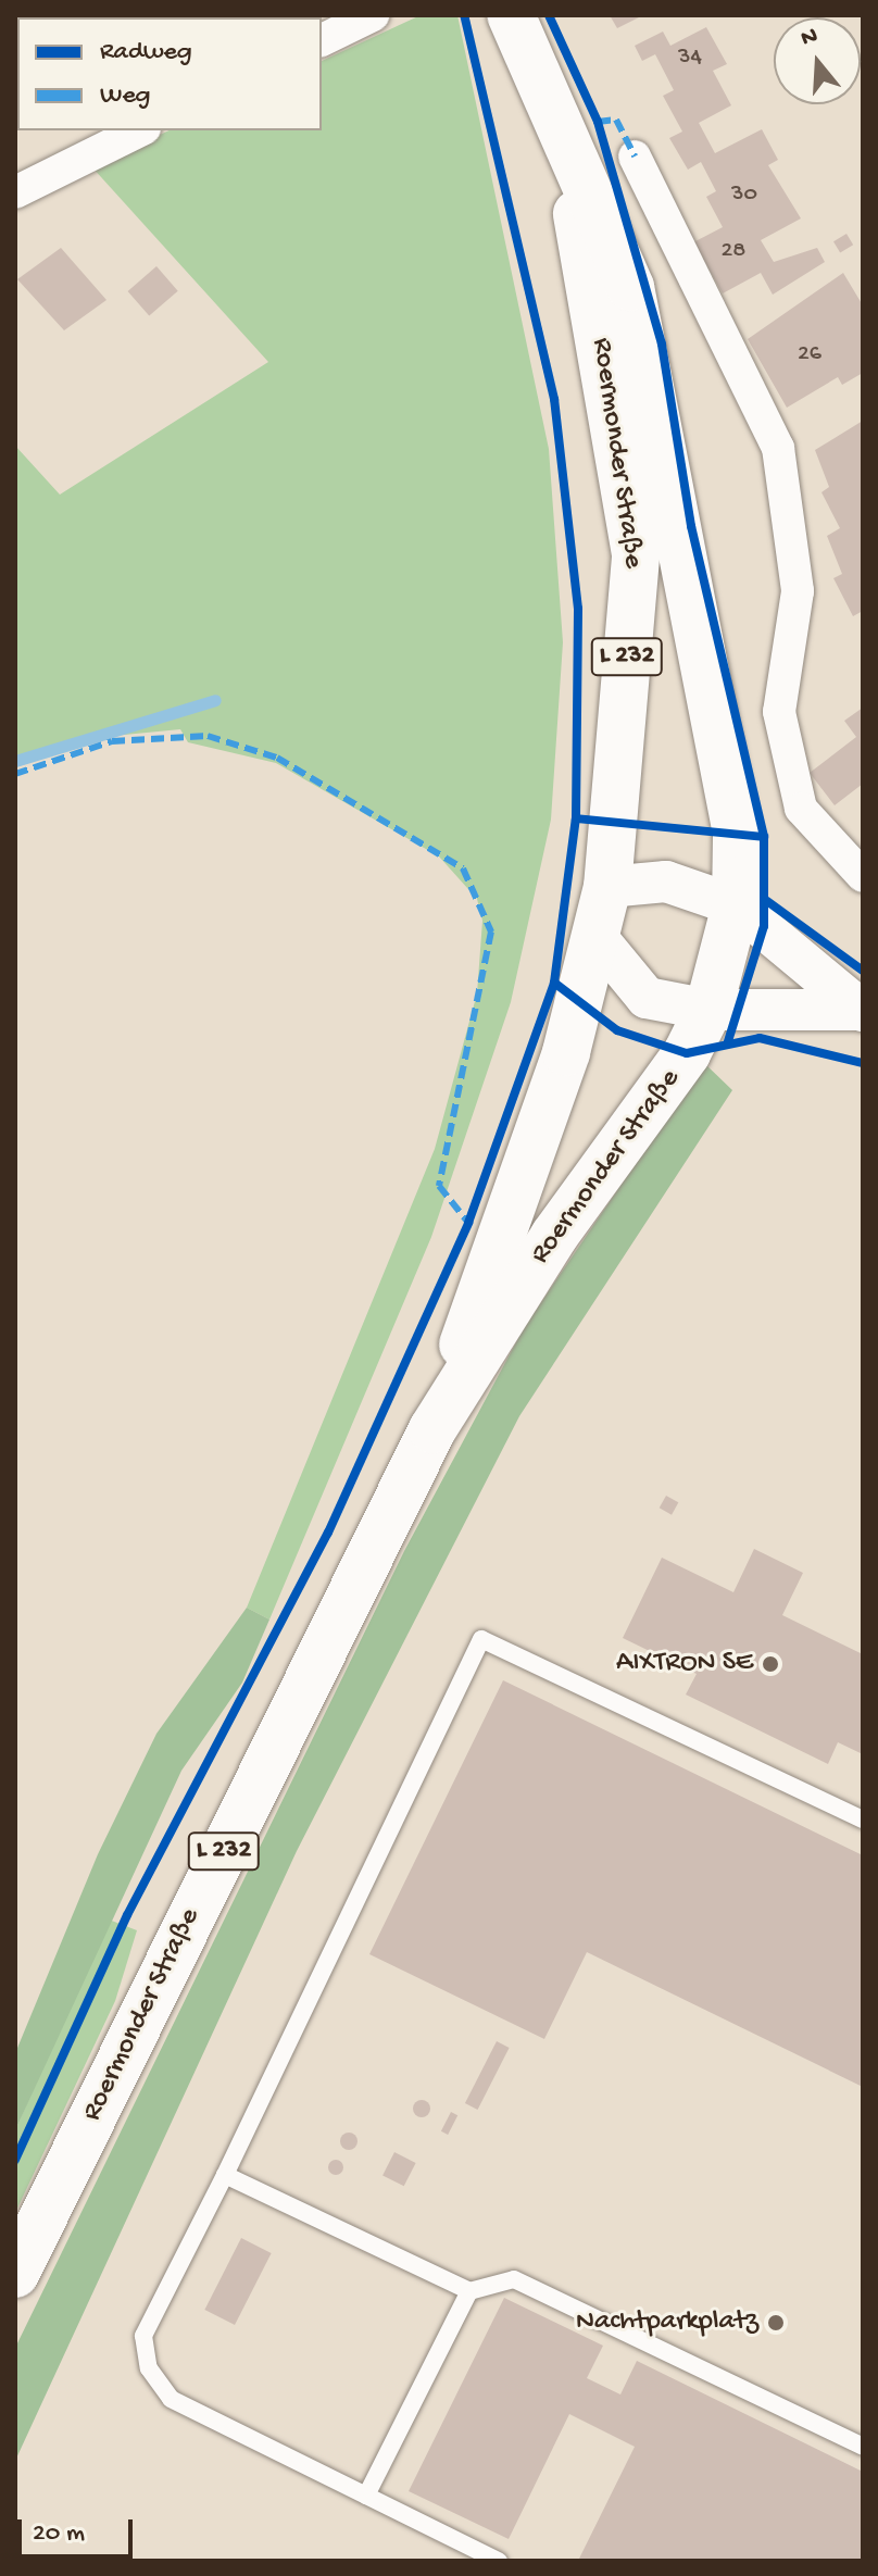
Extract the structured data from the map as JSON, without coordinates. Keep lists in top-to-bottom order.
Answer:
{
  "streets": {
    "main road": ["Roermonder Straße", "L 232"]
  },
  "places": ["AIXTRON SE", "Nachtparkplatz"],
  "house_numbers": [
    "34",
    "30",
    "28",
    "26"
  ],
  "legend": ["Radweg", "Weg"],
  "scale_bar": "20 m",
  "north": "top"
}
